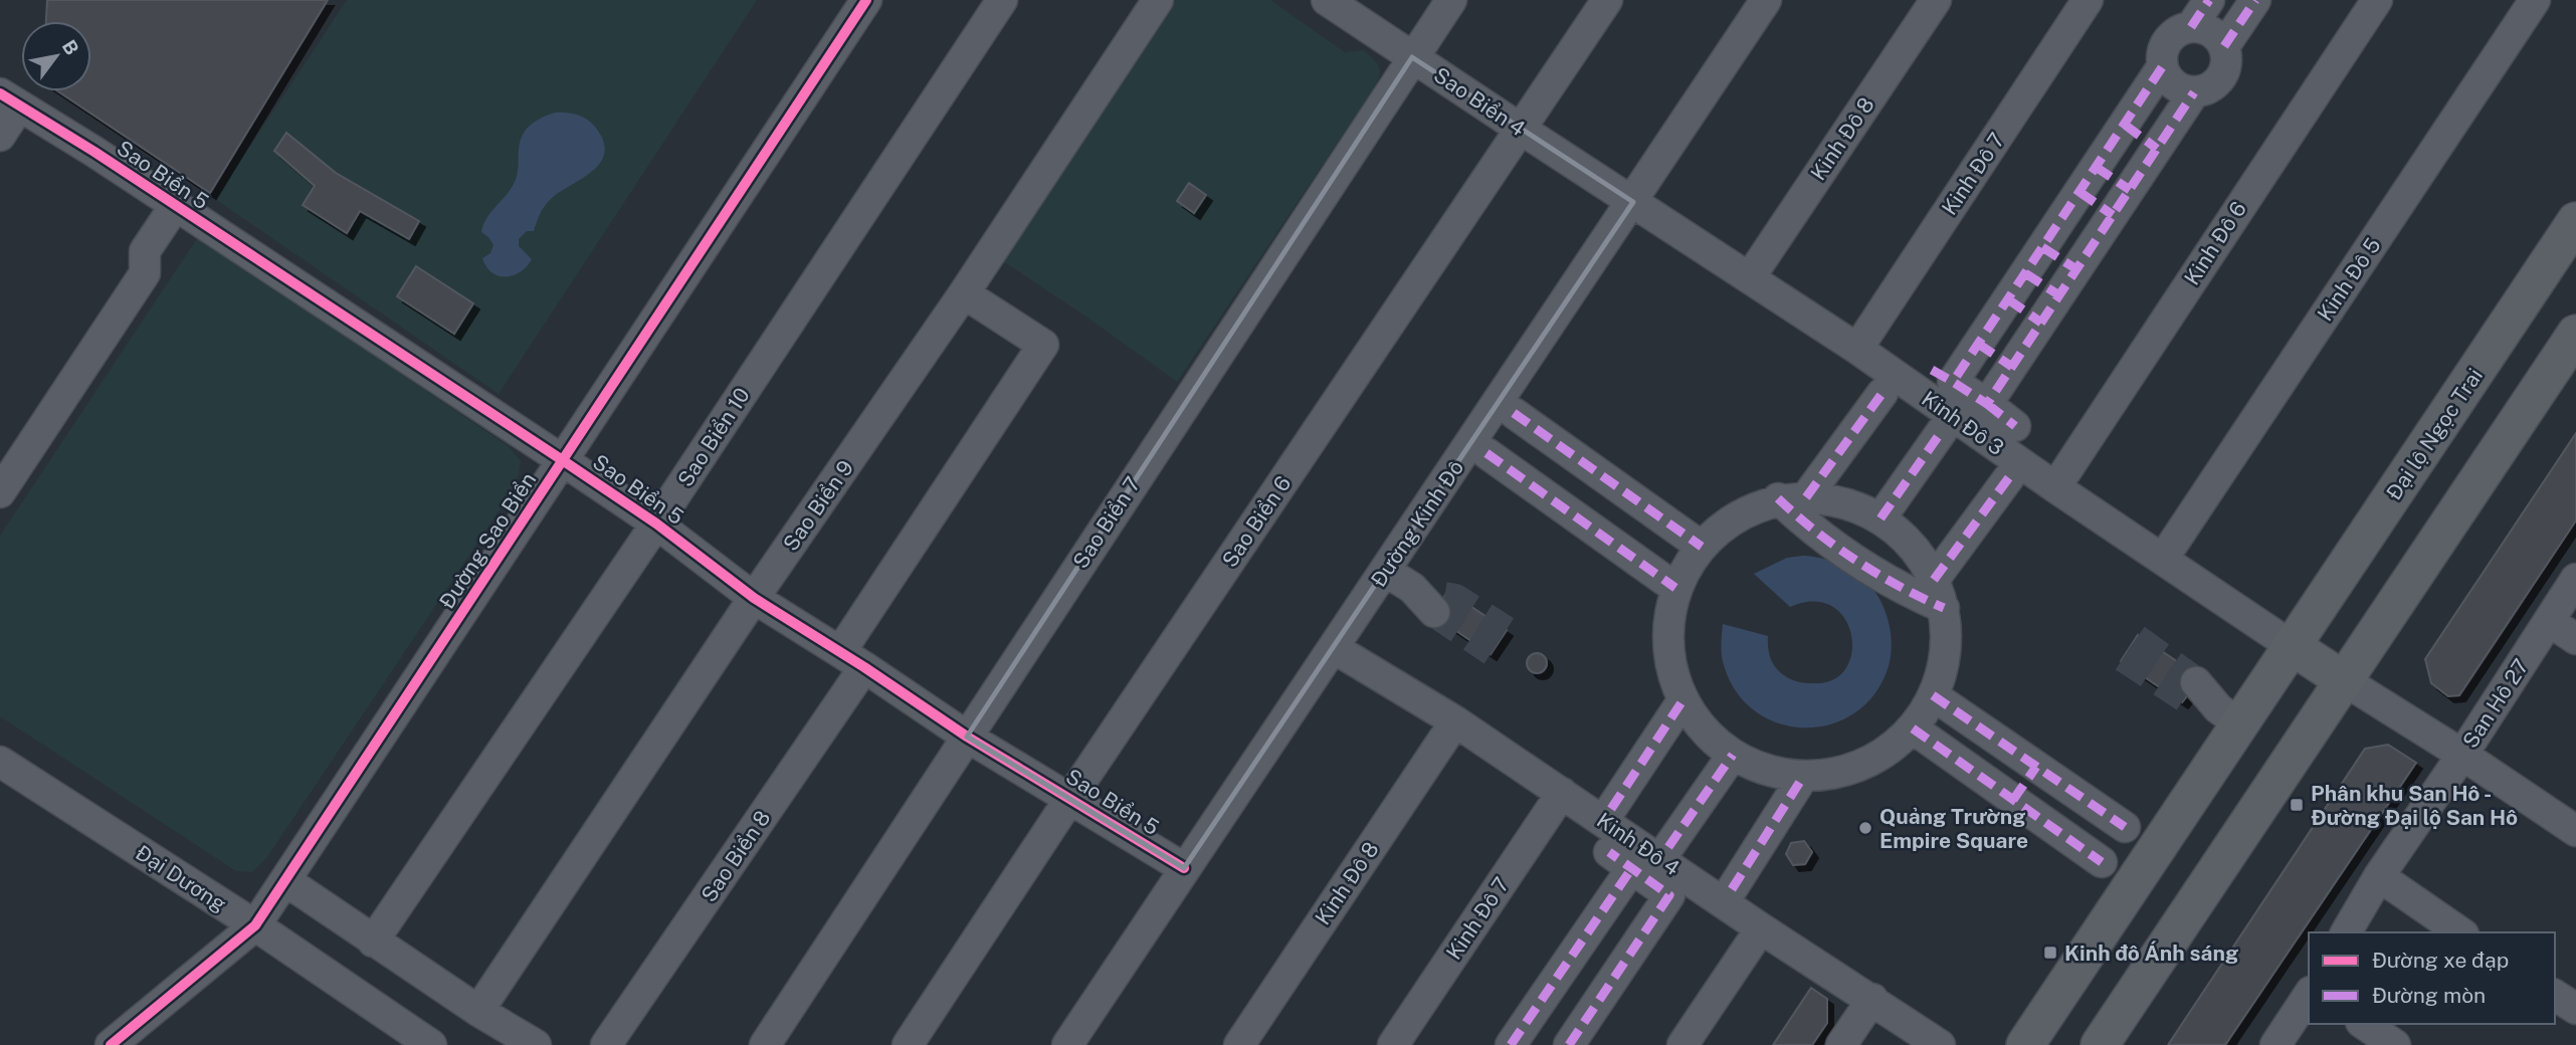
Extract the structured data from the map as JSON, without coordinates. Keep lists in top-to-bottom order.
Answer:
{
  "streets": {
    "main road": ["Đại lộ Ngọc Trai"],
    "street": [
      "Sao Biển 4",
      "Kinh Đô 8",
      "Kinh Đô 7",
      "Sao Biển 5",
      "Kinh Đô 6",
      "Kinh Đô 5",
      "Kinh Đô 3",
      "Sao Biển 10",
      "Sao Biển 9",
      "Sao Biển 6",
      "Sao Biển 7",
      "Đường Kinh Đô",
      "Đường Sao Biển",
      "San Hô 27",
      "Kinh Đô 4",
      "Sao Biển 8",
      "Đại Dương"
    ]
  },
  "crossings": [
    ["Sao Biển 4", "Kinh Đô 3"],
    ["Sao Biển 4", "Sao Biển 6"],
    ["Sao Biển 4", "Sao Biển 7"],
    ["Sao Biển 4", "Đường Kinh Đô"],
    ["Kinh Đô 8", "Kinh Đô 3"],
    ["Kinh Đô 8", "Kinh Đô 4"],
    ["Kinh Đô 7", "Kinh Đô 3"],
    ["Kinh Đô 7", "Kinh Đô 4"],
    ["Sao Biển 5", "Sao Biển 10"],
    ["Sao Biển 5", "Sao Biển 9"],
    ["Sao Biển 5", "Sao Biển 6"],
    ["Sao Biển 5", "Sao Biển 7"],
    ["Sao Biển 5", "Đường Kinh Đô"],
    ["Sao Biển 5", "Đường Sao Biển"],
    ["Sao Biển 5", "Sao Biển 8"],
    ["Kinh Đô 6", "Kinh Đô 3"],
    ["Kinh Đô 5", "Kinh Đô 3"],
    ["Kinh Đô 3", "Đại lộ Ngọc Trai"],
    ["Kinh Đô 3", "Đường Kinh Đô"],
    ["Sao Biển 9", "Sao Biển 8"],
    ["Đường Kinh Đô", "Kinh Đô 4"],
    ["Đường Sao Biển", "Đại Dương"]
  ],
  "places": {
    "transit": ["Phân khu San Hô - Đường Đại lộ San Hô", "Kinh đô Ánh sáng"],
    "other": ["Quảng Trường Empire Square"]
  },
  "legend": ["Đường xe đạp", "Đường mòn"],
  "north": "top right"
}
